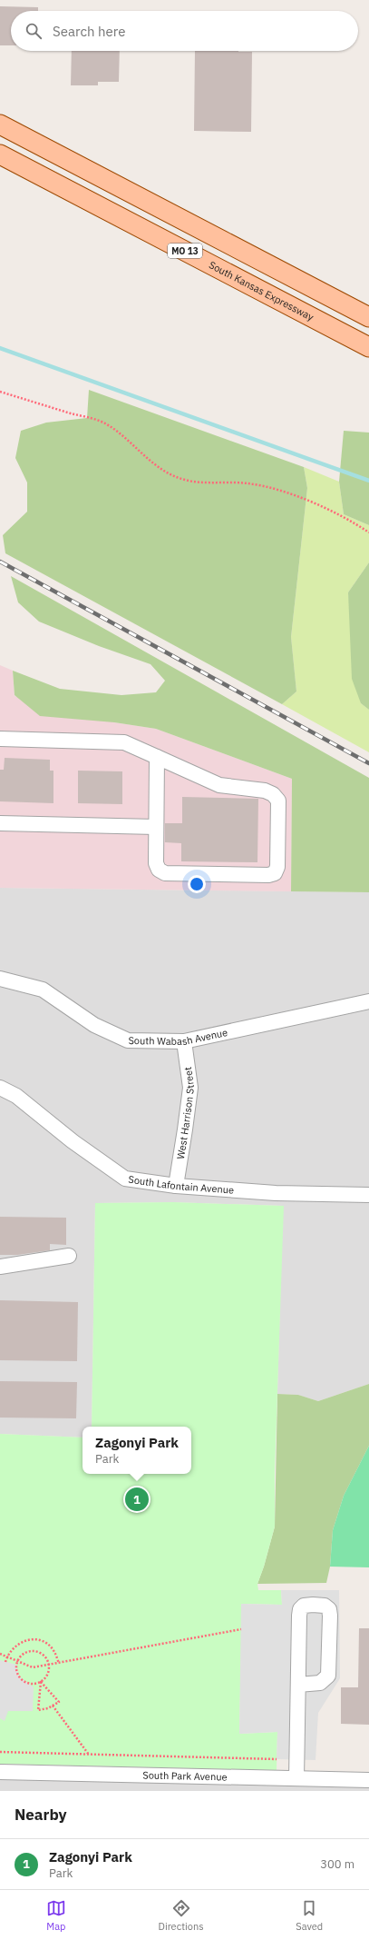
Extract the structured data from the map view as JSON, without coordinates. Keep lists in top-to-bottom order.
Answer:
{
  "streets": {
    "main road": ["MO 13", "South Kansas Expressway"],
    "street": [
      "South Wabash Avenue",
      "West Harrison Street",
      "South Lafontain Avenue",
      "South Park Avenue"
    ]
  },
  "crossings": [
    ["South Wabash Avenue", "West Harrison Street"],
    ["West Harrison Street", "South Lafontain Avenue"]
  ],
  "page": {
    "search": "Search here",
    "popup": ["Zagonyi Park", "Park"],
    "pins": "1",
    "heading": "Nearby",
    "list": [
      {
        "mark": "1",
        "name": "Zagonyi Park",
        "note": "Park",
        "value": "300 m"
      }
    ],
    "nav": ["Map", "Directions", "Saved"]
  }
}
